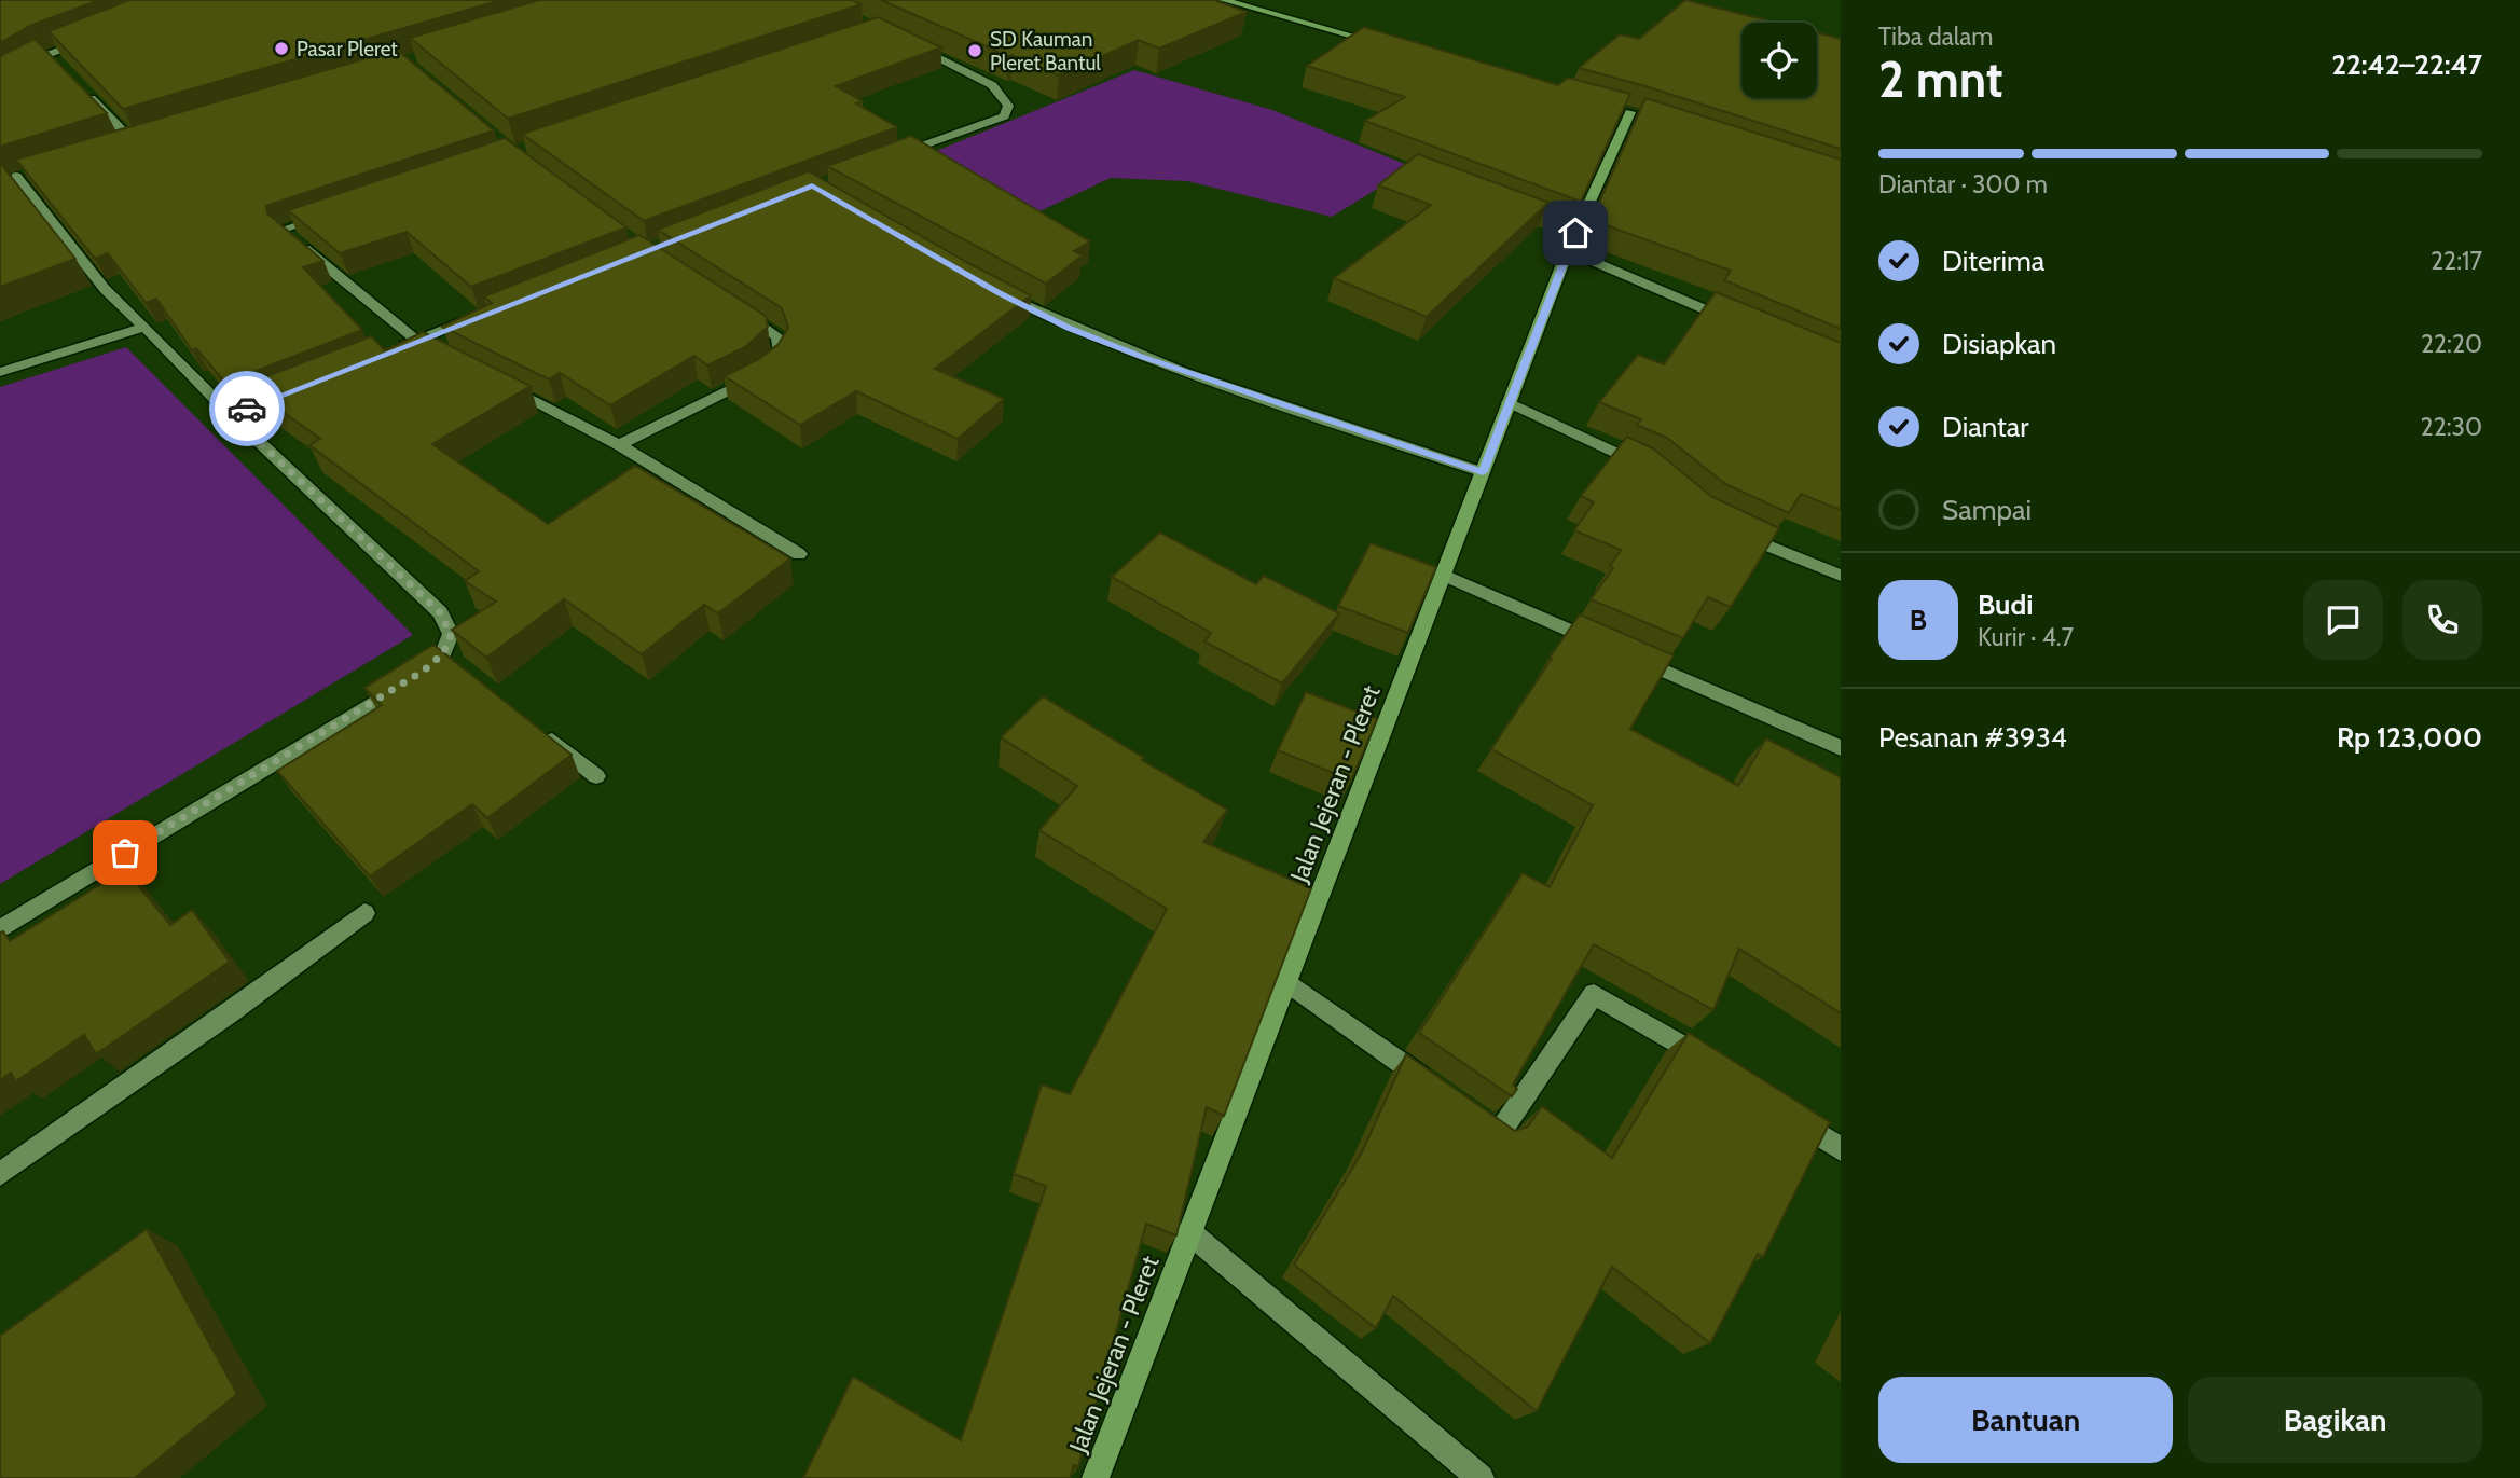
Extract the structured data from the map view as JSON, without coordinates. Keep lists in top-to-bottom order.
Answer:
{
  "streets": {
    "main road": ["Jalan Jejeran - Pleret"]
  },
  "places": ["Pasar Pleret", "SD Kauman Pleret Bantul"],
  "page": {
    "heading": ["2 mnt", "Tiba dalam", "22:42–22:47"],
    "panel": [
      "Budi",
      "Kurir · 4.7",
      "Pesanan #3934",
      "Rp 123,000"
    ],
    "bar": "Diantar · 300 m",
    "list": [
      ["Diterima", "22:17"],
      ["Disiapkan", "22:20"],
      ["Diantar", "22:30"],
      "Sampai"
    ],
    "round": "B",
    "buttons": ["Bantuan", "Bagikan"]
  }
}
